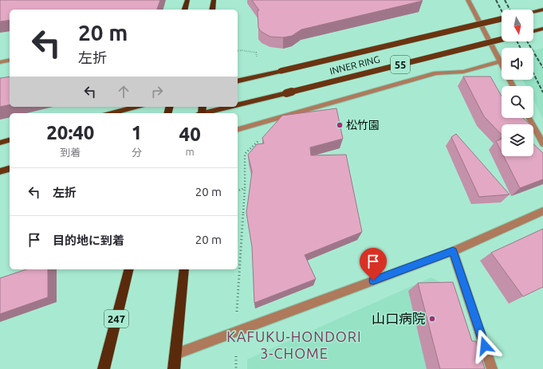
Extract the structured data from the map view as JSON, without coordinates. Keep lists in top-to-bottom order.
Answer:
{
  "streets": {
    "highway": ["247"],
    "main road": ["55", "INNER RING"]
  },
  "districts": ["KAFUKU-HONDORI 3-CHOME"],
  "places": ["松竹園", "山口病院"],
  "north": "bottom",
  "page": {
    "turn": ["20 m", "左折"],
    "eta": [
      "20:40",
      "到着",
      "1",
      "分",
      "40",
      "m"
    ],
    "list": [
      {
        "name": "左折",
        "value": "20 m"
      },
      {
        "name": "目的地に到着",
        "value": "20 m"
      }
    ]
  }
}
